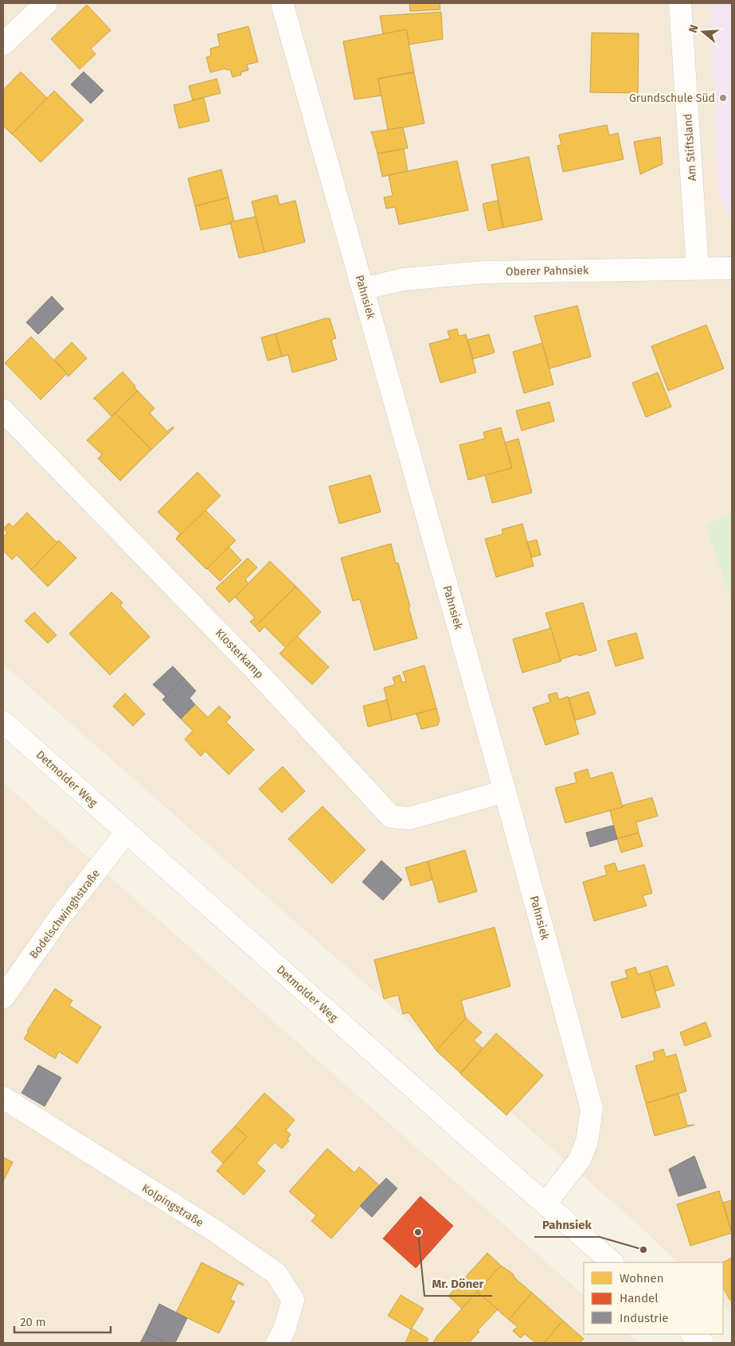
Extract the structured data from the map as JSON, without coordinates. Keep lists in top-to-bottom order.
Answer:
{
  "streets": {
    "street": [
      "Am Stiftsland",
      "Oberer Pahnsiek",
      "Pahnsiek",
      "Klosterkamp",
      "Detmolder Weg",
      "Bodelschwinghstraße",
      "Kolpingstraße"
    ]
  },
  "crossings": [
    ["Am Stiftsland", "Oberer Pahnsiek"],
    ["Oberer Pahnsiek", "Pahnsiek"],
    ["Pahnsiek", "Klosterkamp"],
    ["Pahnsiek", "Detmolder Weg"],
    ["Detmolder Weg", "Bodelschwinghstraße"]
  ],
  "places": ["Grundschule Süd", "Mr. Döner", "Pahnsiek"],
  "legend": ["Wohnen", "Handel", "Industrie"],
  "scale_bar": "20 m",
  "north": "left"
}
